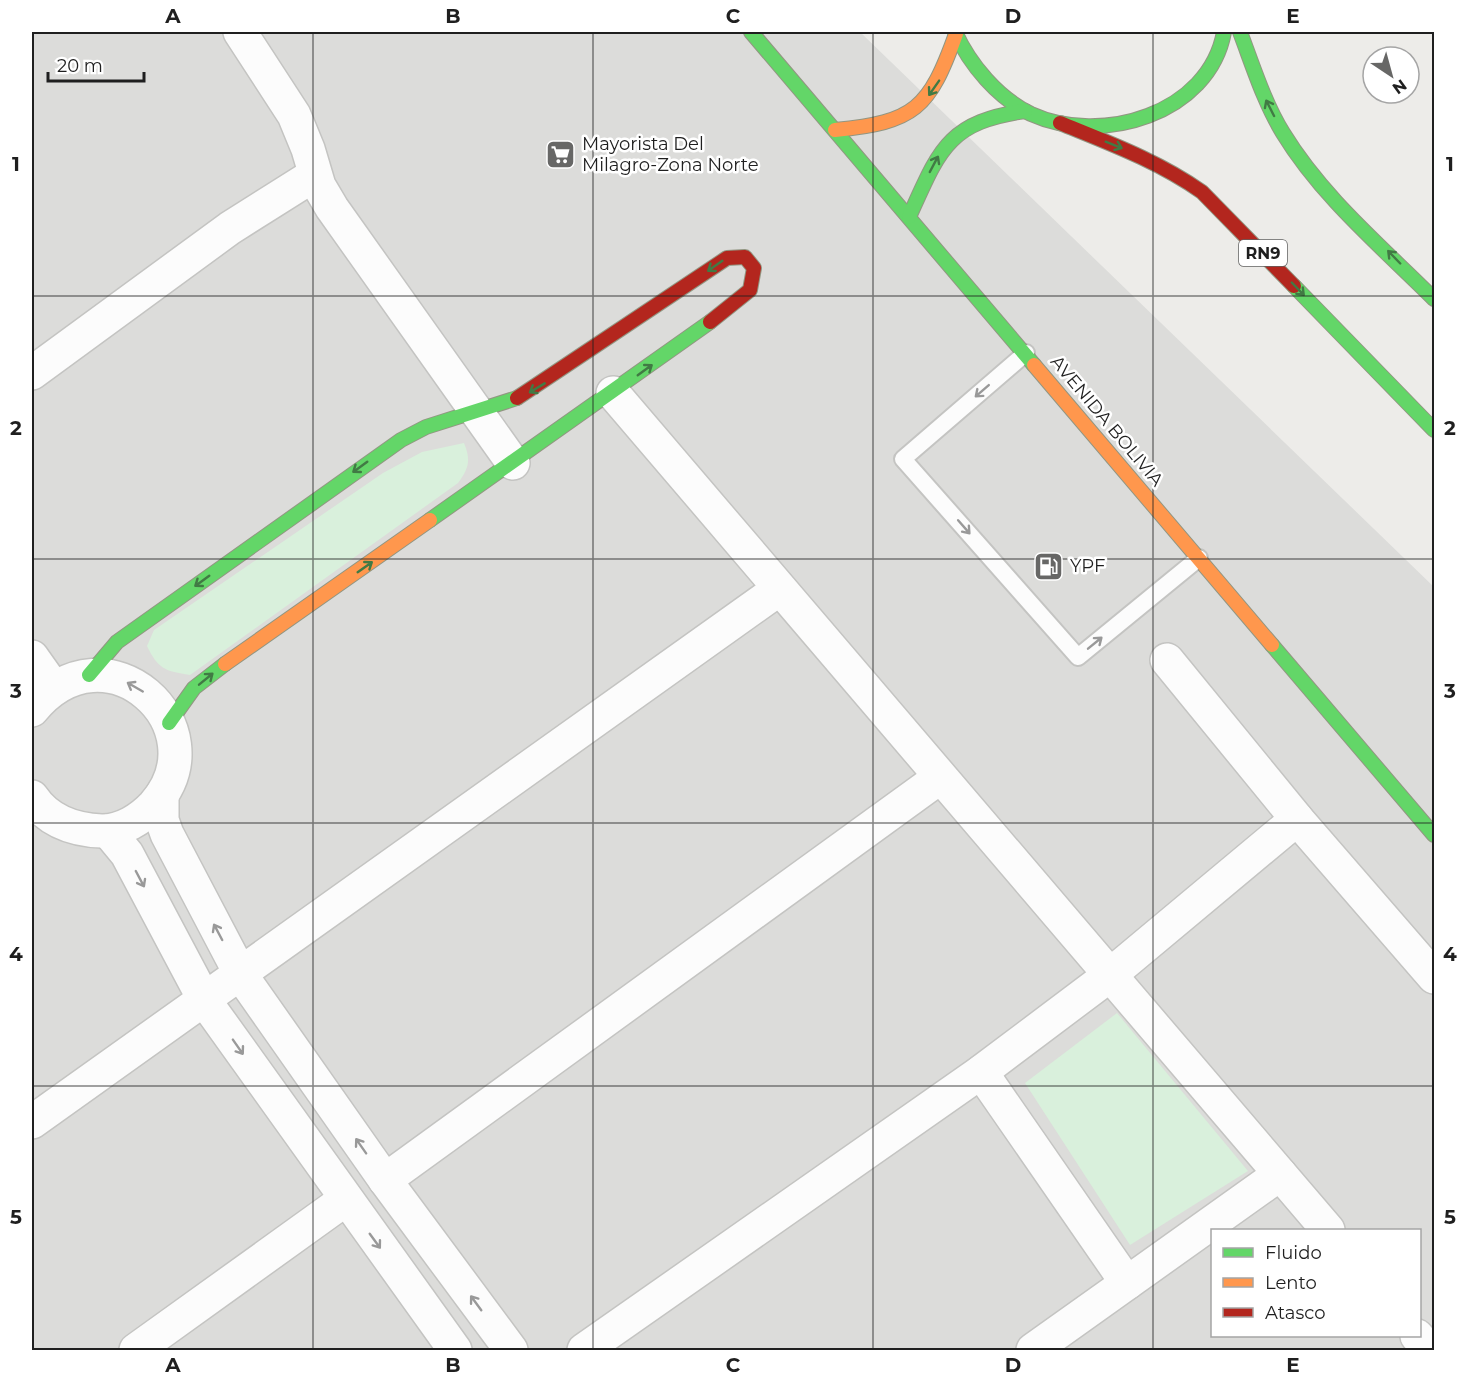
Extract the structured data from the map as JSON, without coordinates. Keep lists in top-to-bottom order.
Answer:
{
  "streets": {
    "street": ["RN9", "AVENIDA BOLIVIA"]
  },
  "places": {
    "supermarket": ["Mayorista Del Milagro-Zona Norte"],
    "fuel station": ["YPF"]
  },
  "legend": ["Fluido", "Lento", "Atasco"],
  "scale_bar": "20 m",
  "north": "bottom right",
  "grid": {
    "columns": [
      "A",
      "B",
      "C",
      "D",
      "E"
    ],
    "rows": [
      "1",
      "2",
      "3",
      "4",
      "5"
    ]
  }
}
